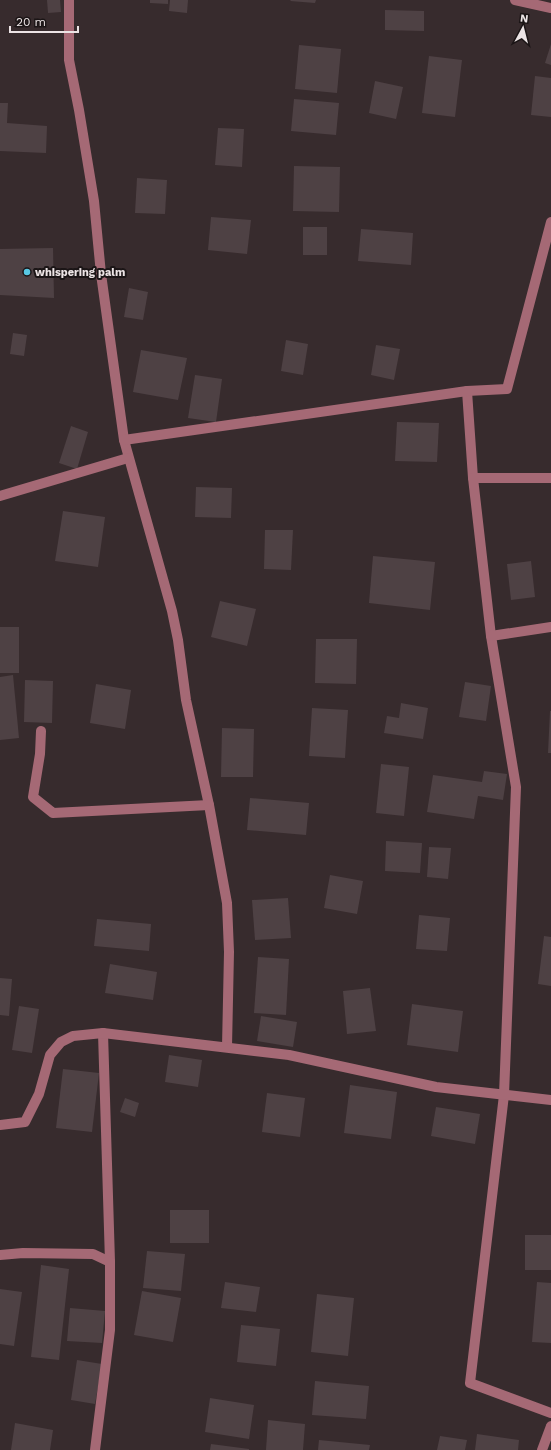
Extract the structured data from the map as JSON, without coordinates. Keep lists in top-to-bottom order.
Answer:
{
  "places": ["whispering palm"],
  "scale_bar": "20 m",
  "north": "top"
}
